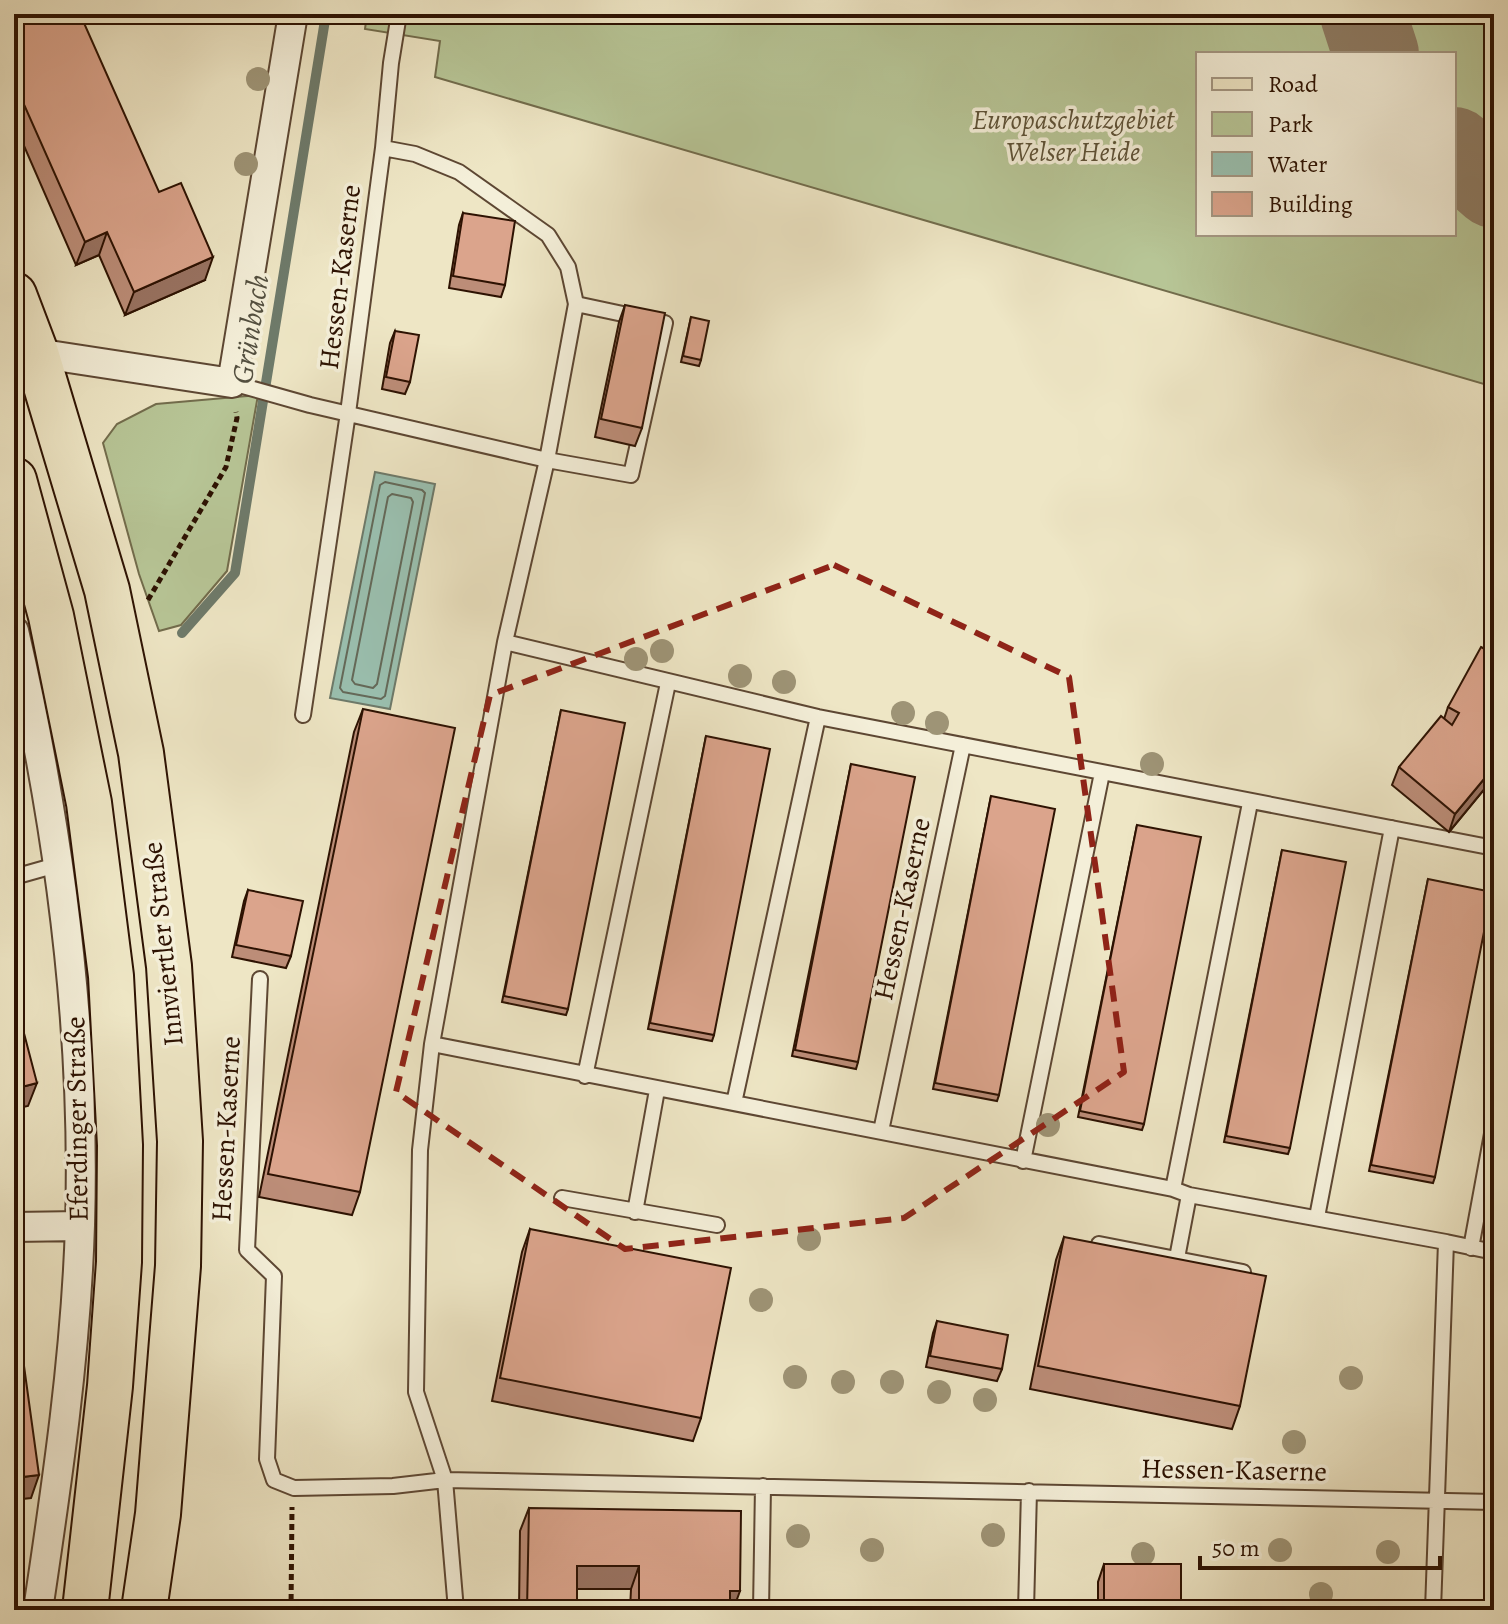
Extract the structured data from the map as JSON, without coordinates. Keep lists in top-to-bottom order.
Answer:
{
  "streets": {
    "main road": ["Innviertler Straße"],
    "street": ["Eferdinger Straße"],
    "lane": ["Hessen-Kaserne"]
  },
  "water": ["Grünbach"],
  "parks": ["Europaschutzgebiet Welser Heide"],
  "legend": [
    "Road",
    "Park",
    "Water",
    "Building"
  ],
  "scale_bar": "50 m"
}
